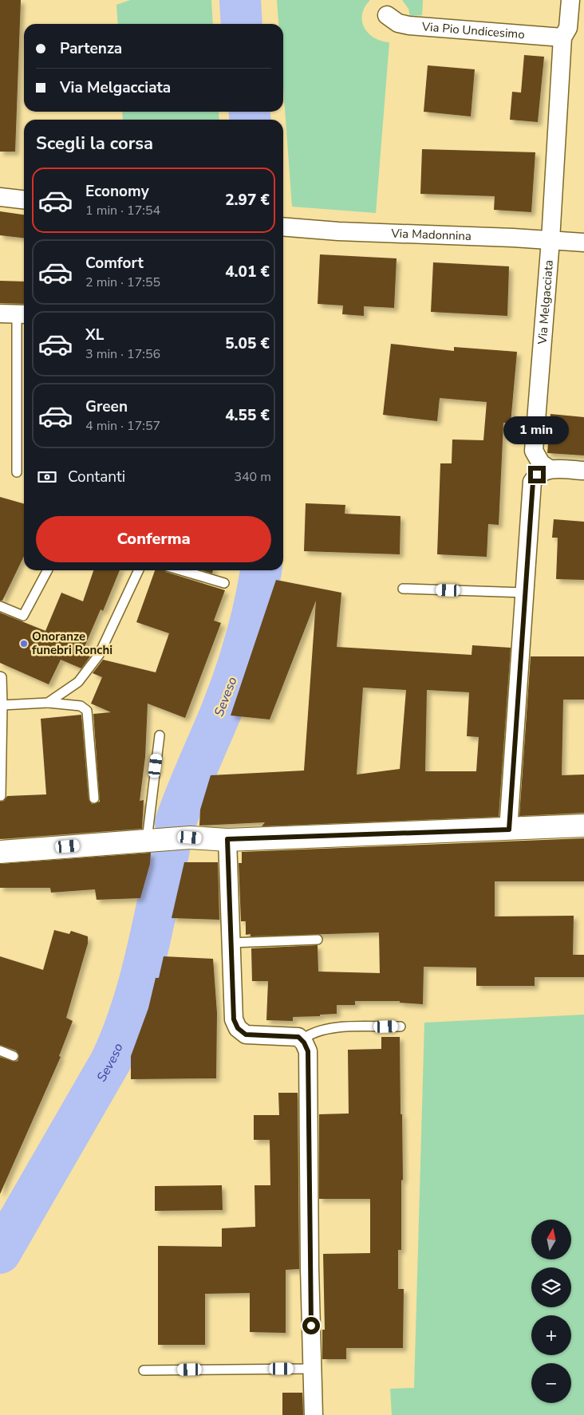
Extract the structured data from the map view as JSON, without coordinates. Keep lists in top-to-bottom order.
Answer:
{
  "streets": {
    "street": ["Via Pio Undicesimo", "Via Madonnina", "Via Melgacciata"]
  },
  "crossings": [
    ["Via Pio Undicesimo", "Via Melgacciata"],
    ["Via Madonnina", "Via Melgacciata"]
  ],
  "water": ["Seveso"],
  "places": ["Onoranze funebri Ronchi"],
  "north": "top",
  "page": {
    "banner": ["Partenza", "Via Melgacciata"],
    "heading": "Scegli la corsa",
    "list": [
      {
        "name": "Economy",
        "note": "1 min · 17:54",
        "value": "2.97 €"
      },
      {
        "name": "Comfort",
        "note": "2 min · 17:55",
        "value": "4.01 €"
      },
      {
        "name": "XL",
        "note": "3 min · 17:56",
        "value": "5.05 €"
      },
      {
        "name": "Green",
        "note": "4 min · 17:57",
        "value": "4.55 €"
      }
    ],
    "bubble": "1 min",
    "pay": ["Contanti", "340 m"],
    "buttons": "Conferma",
    "map_buttons": ["+", "−"]
  }
}
